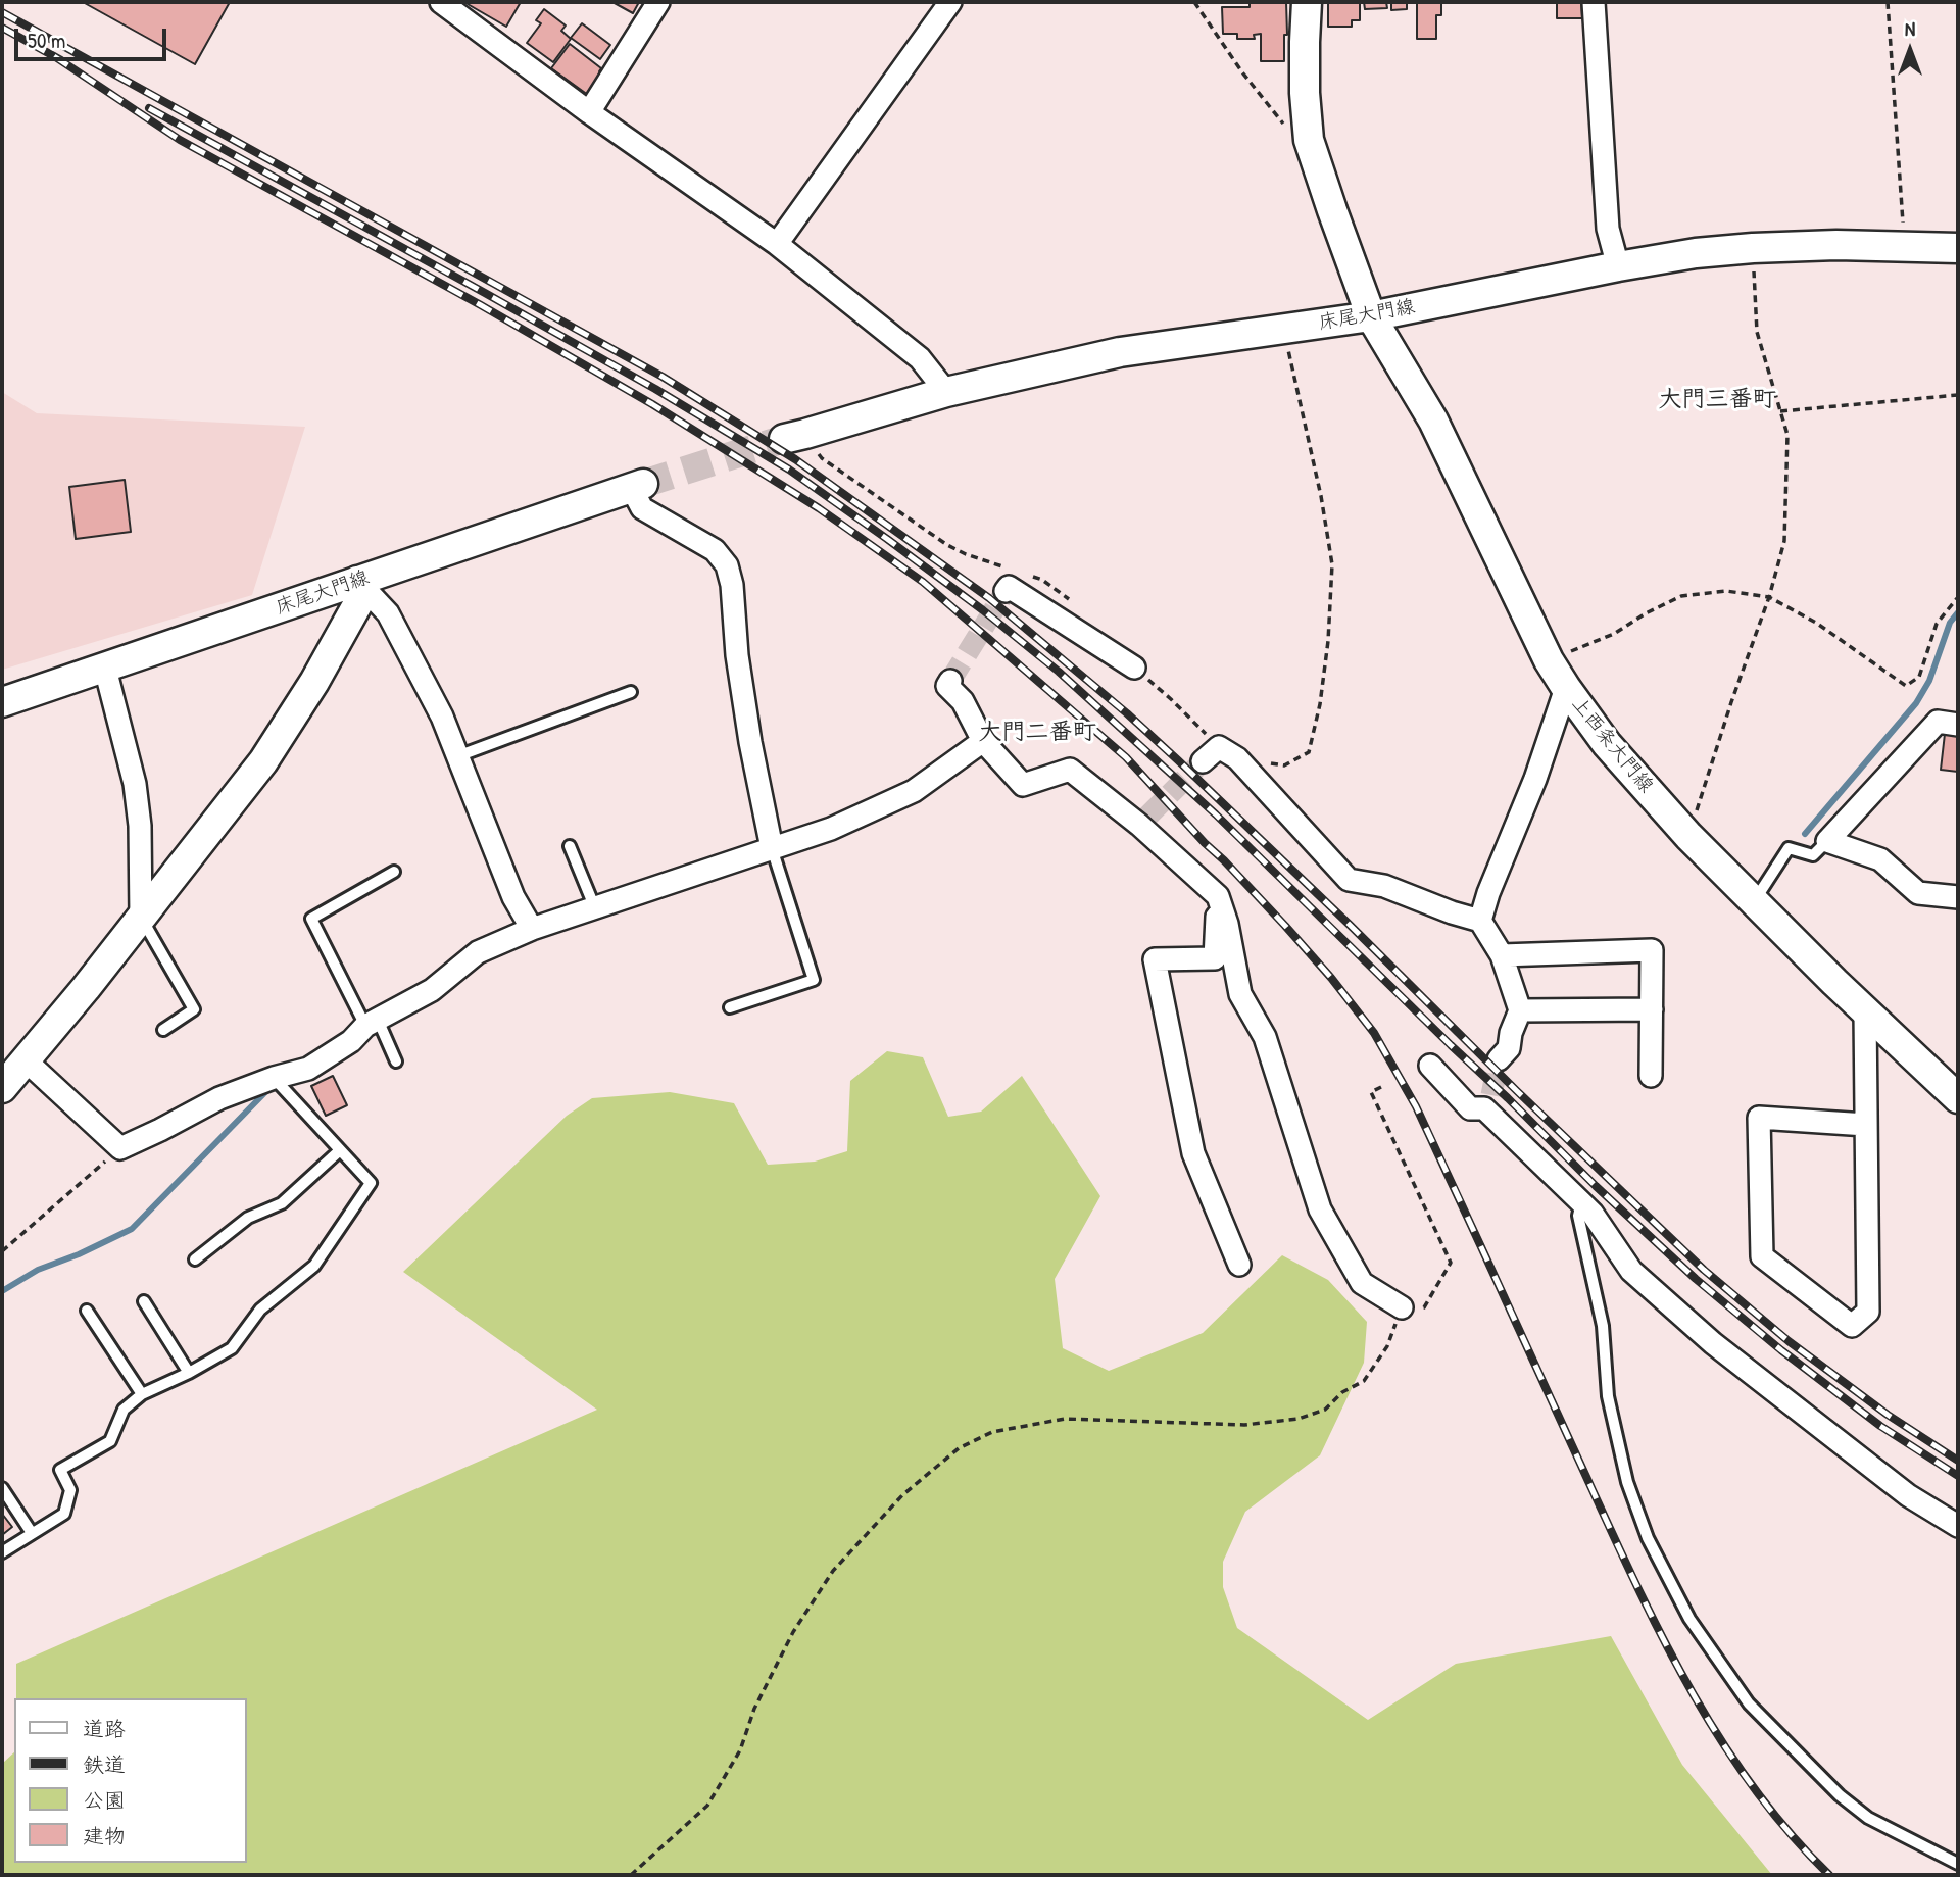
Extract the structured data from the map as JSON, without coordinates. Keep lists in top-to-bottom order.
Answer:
{
  "streets": {
    "main road": ["床尾大門線", "上西条大門線"]
  },
  "crossings": [
    ["床尾大門線", "上西条大門線"]
  ],
  "districts": ["大門三番町", "大門二番町"],
  "legend": [
    "道路",
    "鉄道",
    "公園",
    "建物"
  ],
  "scale_bar": "50 m",
  "north": "top"
}
